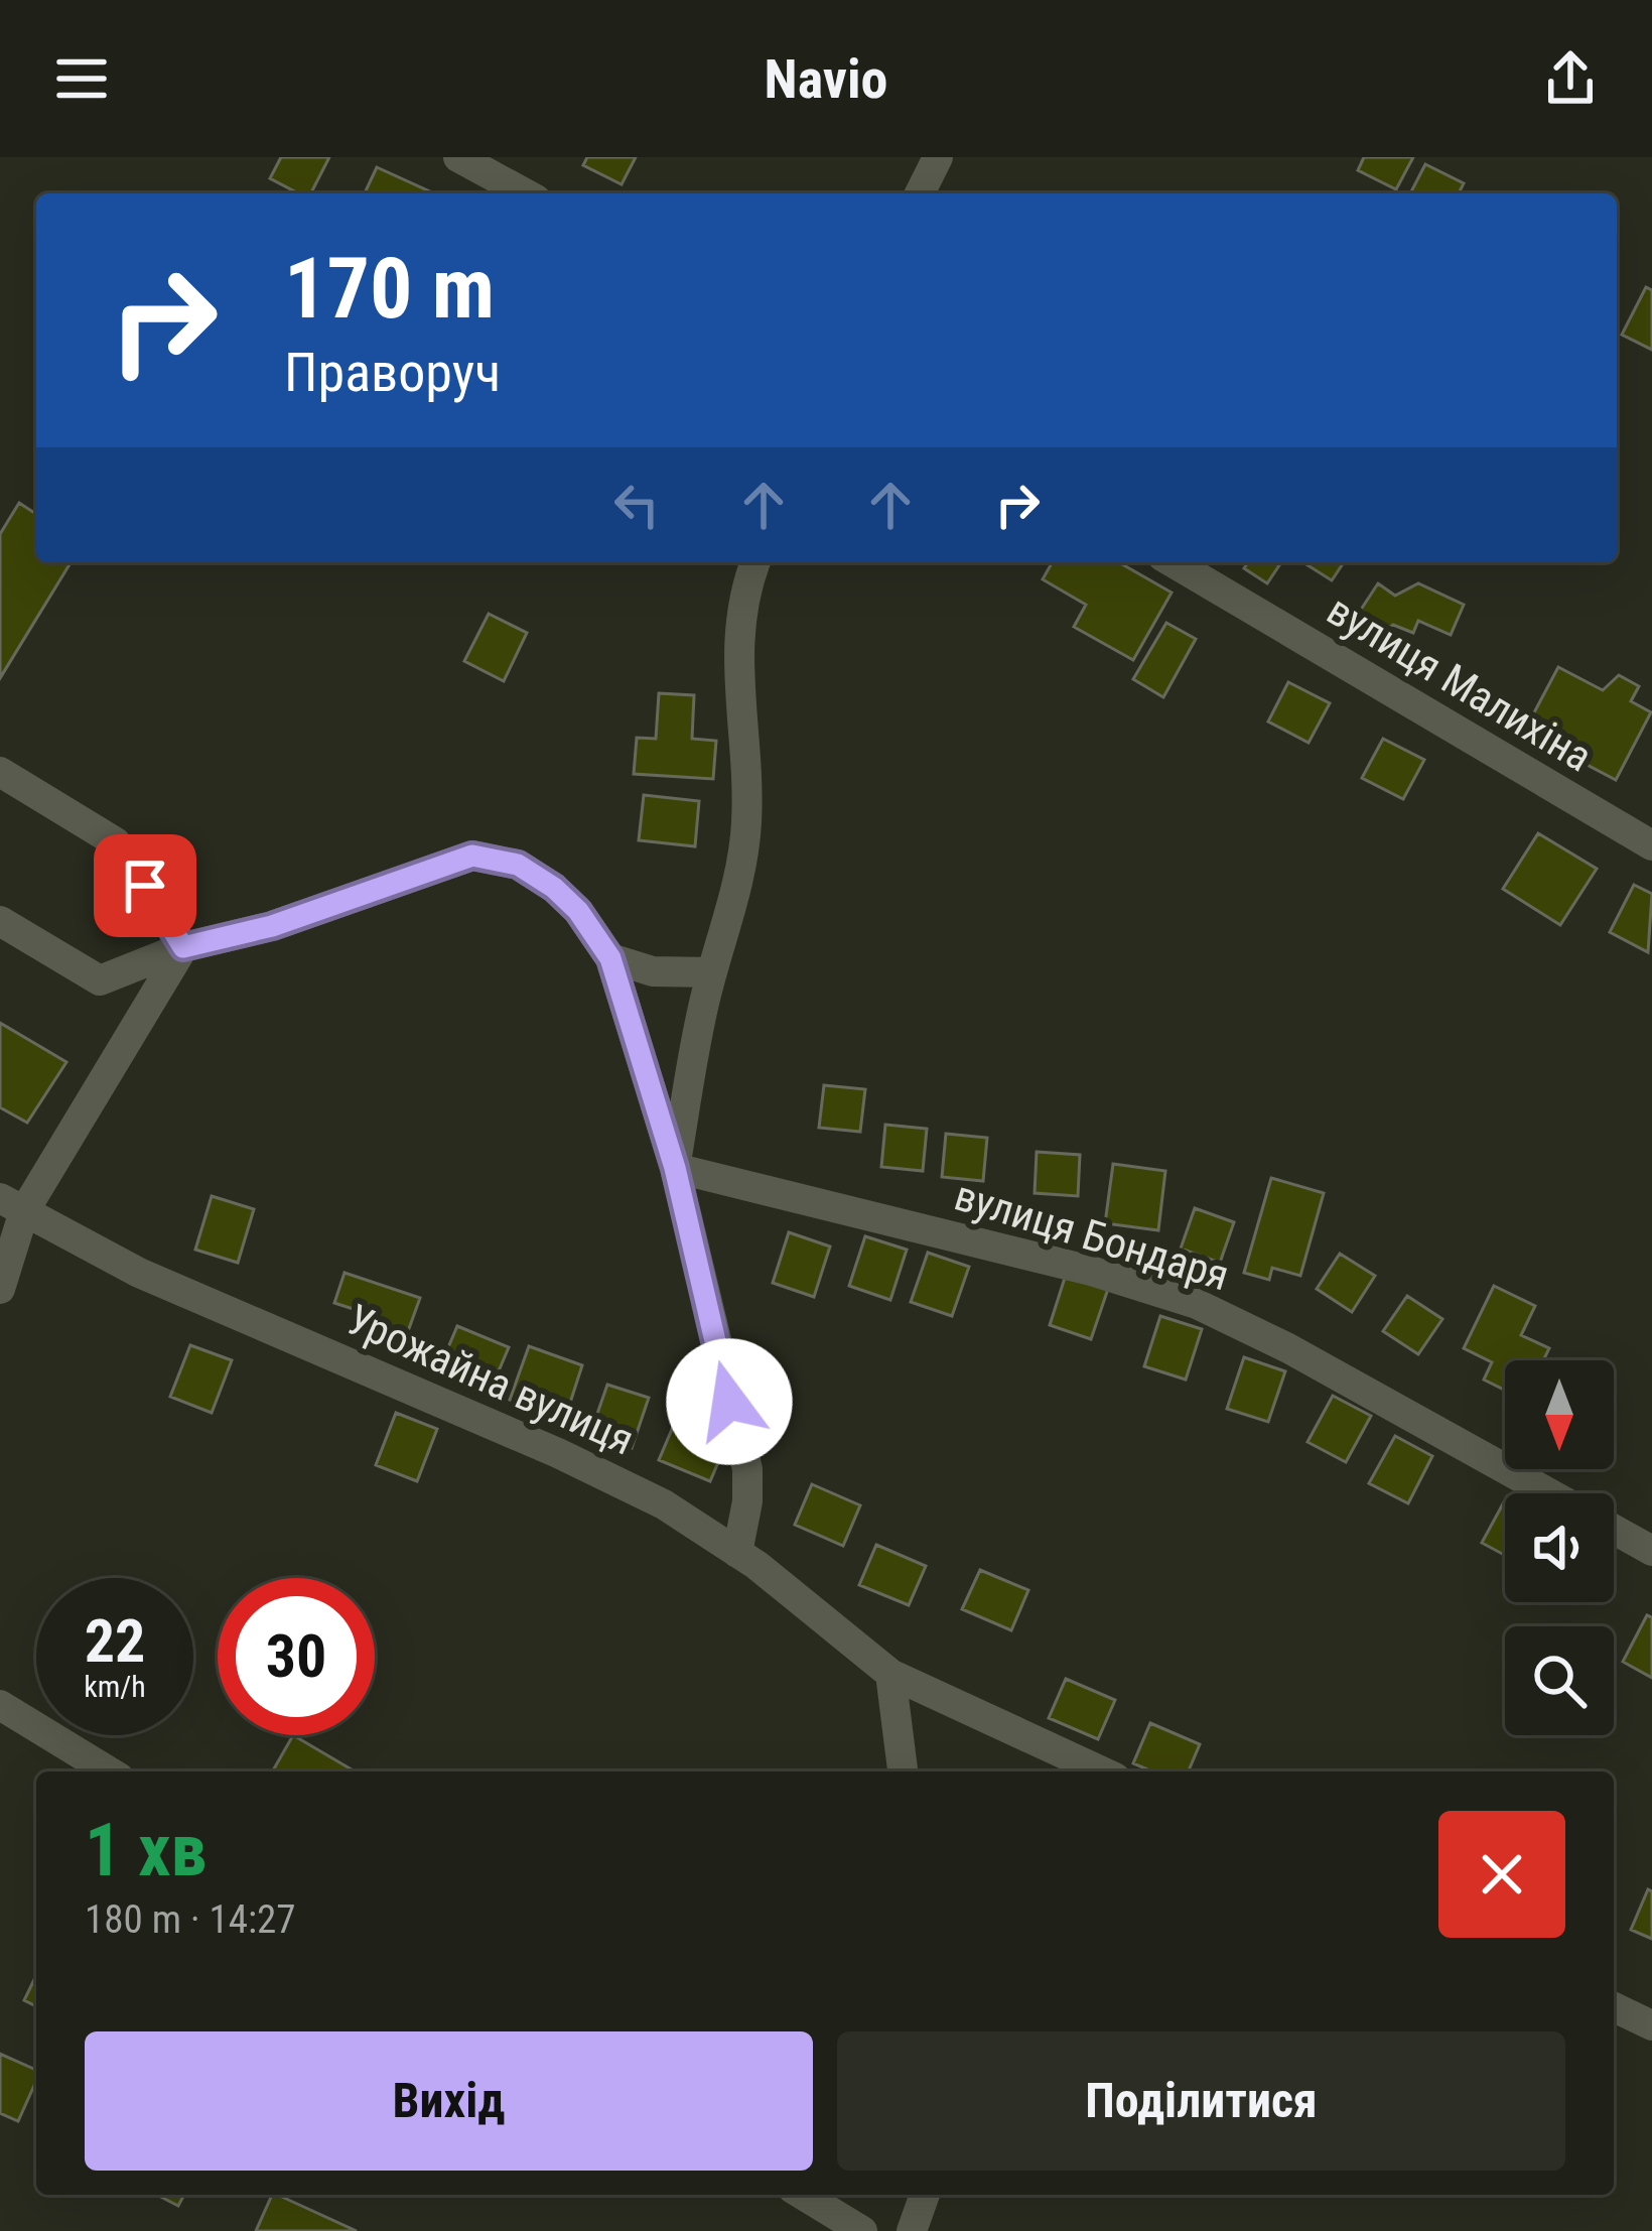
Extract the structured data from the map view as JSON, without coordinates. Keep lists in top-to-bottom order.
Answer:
{
  "streets": {
    "street": ["вулиця Малихіна", "вулиця Бондаря", "Урожайна вулиця"]
  },
  "north": "bottom",
  "page": {
    "header": "Navio",
    "turn": ["170 m", "Праворуч"],
    "speed": "22 km/h",
    "limit": "30",
    "heading": ["1 хв", "180 m · 14:27"],
    "buttons": ["Вихід", "Поділитися"]
  }
}
